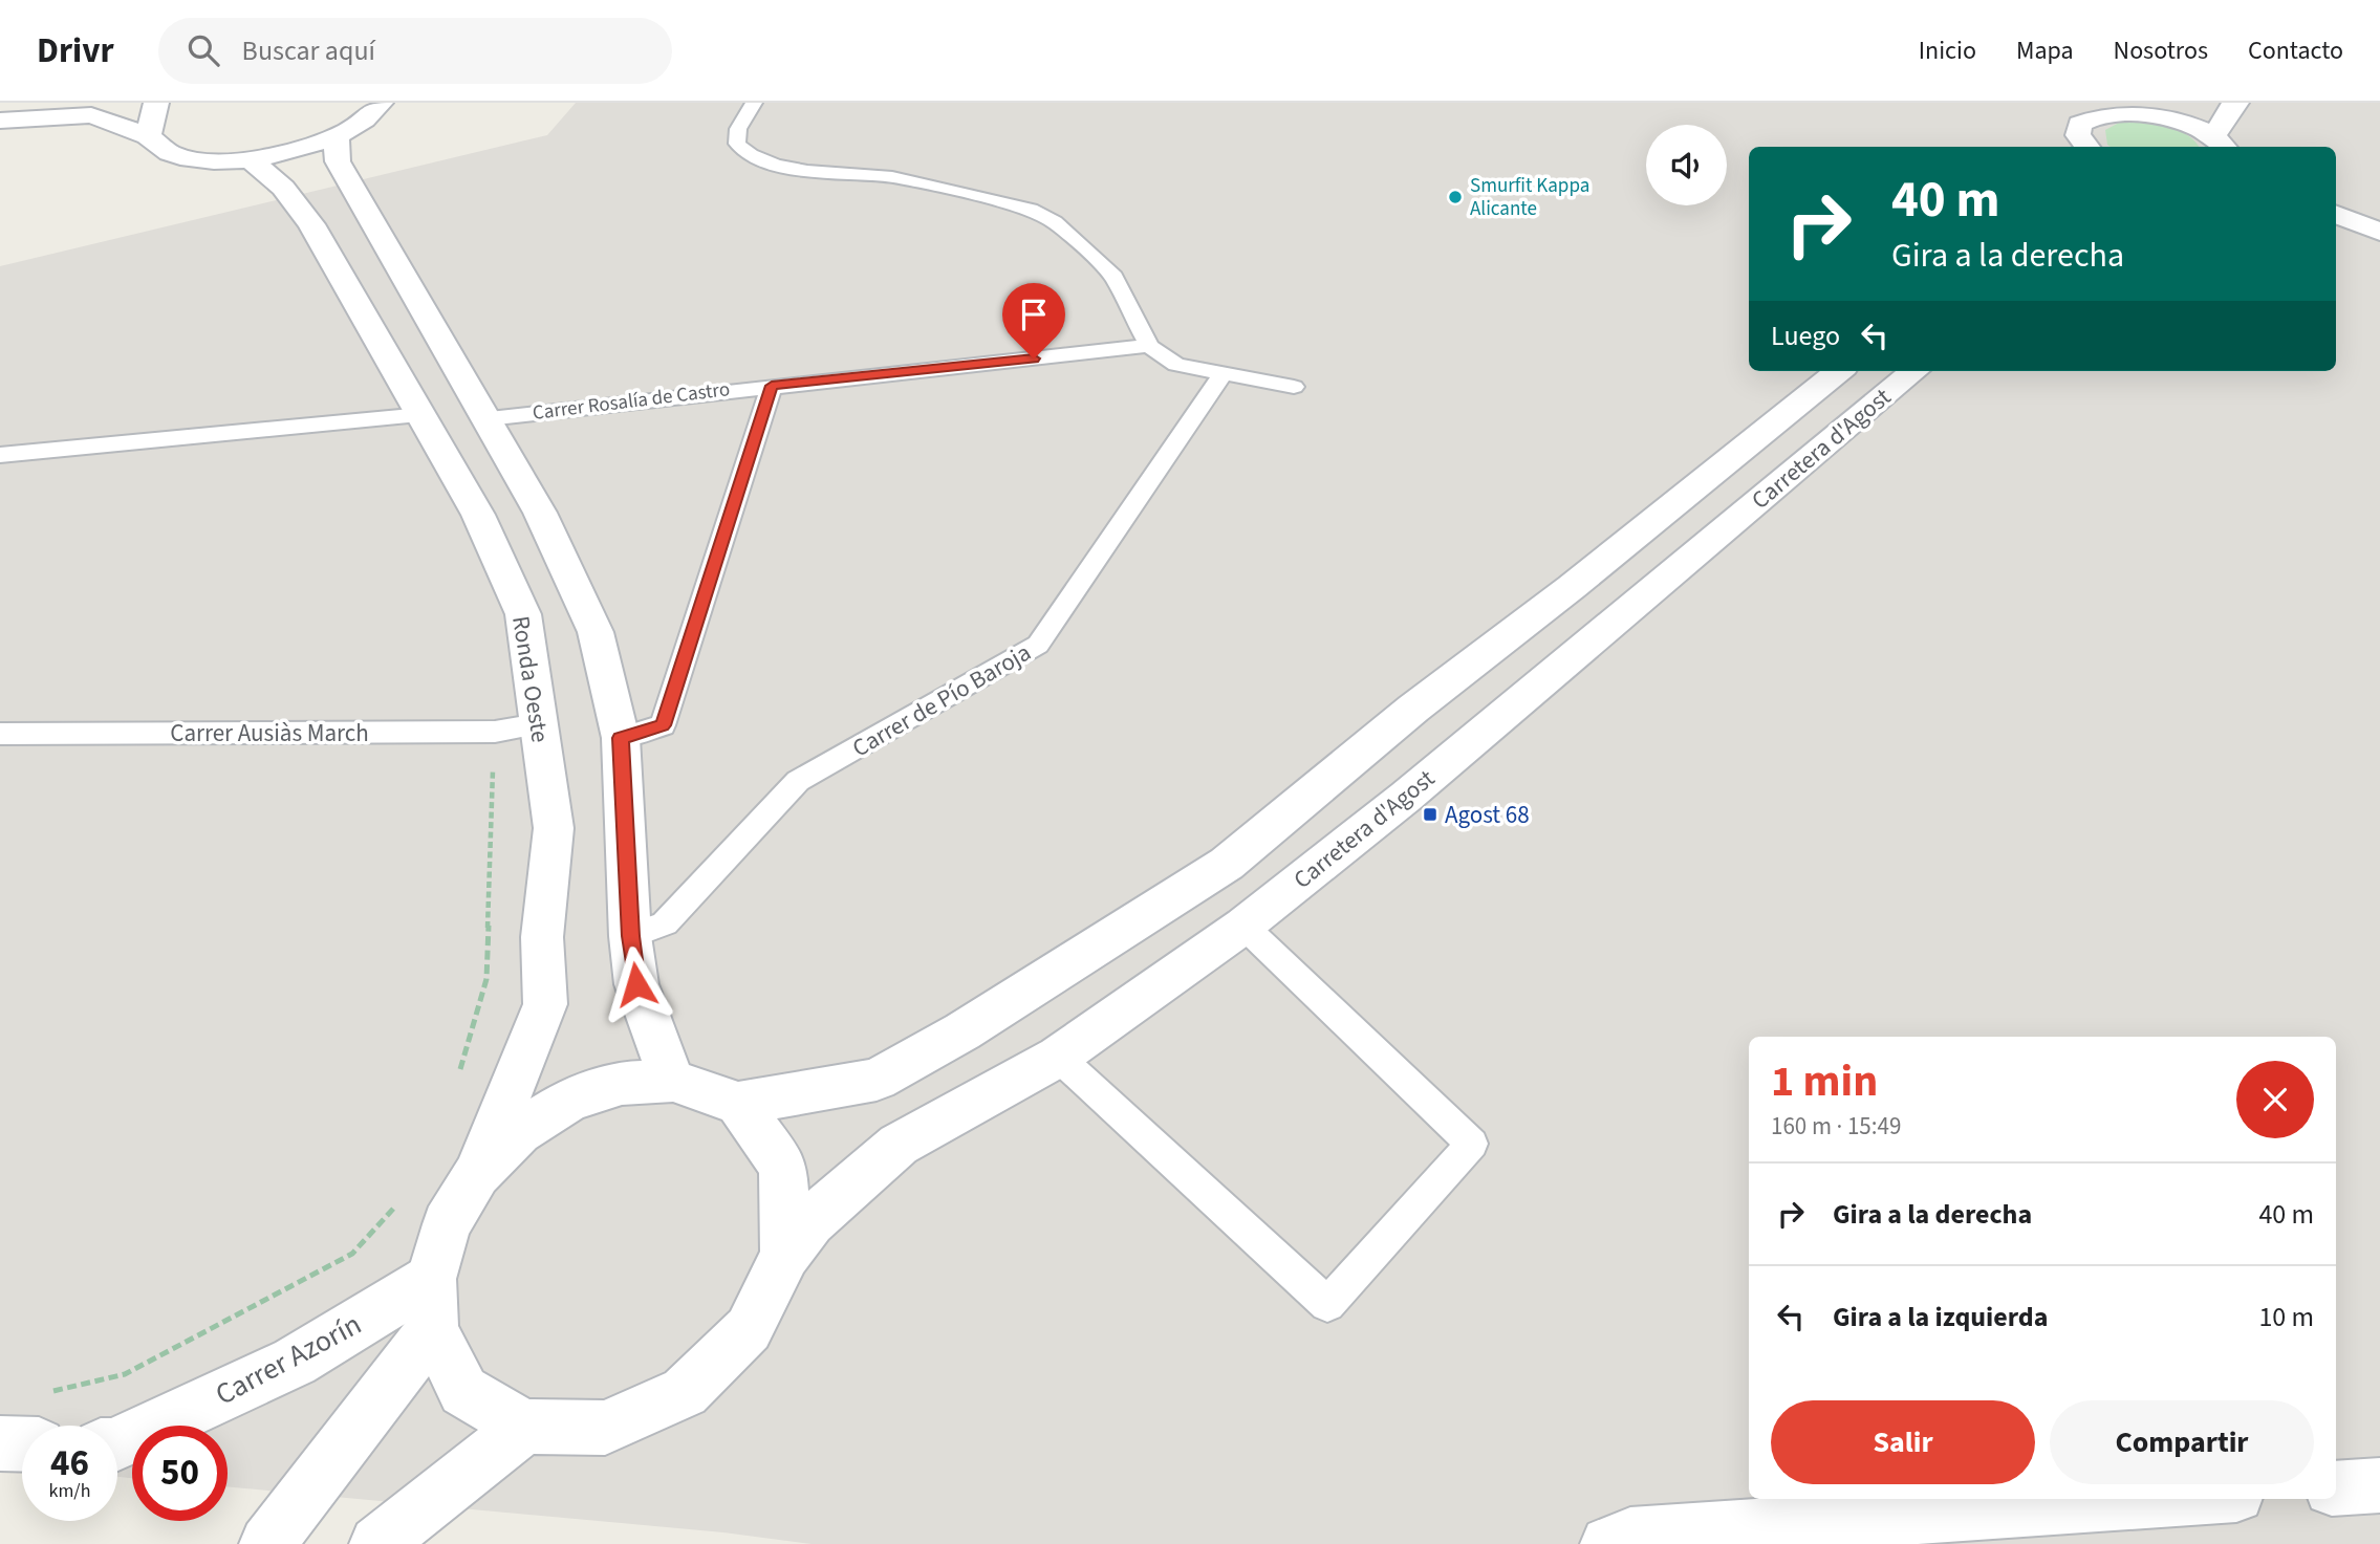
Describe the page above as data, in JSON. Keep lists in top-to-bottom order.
{
  "streets": {
    "main road": ["Carretera d'Agost", "Ronda Oeste", "Carrer Azorín"],
    "lane": ["Carrer Rosalía de Castro", "Carrer de Pío Baroja", "Carrer Ausiàs March"]
  },
  "crossings": [
    ["Ronda Oeste", "Carrer Ausiàs March"]
  ],
  "places": {
    "other": ["Smurfit Kappa Alicante"],
    "transit": ["Agost 68"]
  },
  "page": {
    "header": "Drivr",
    "search": "Buscar aquí",
    "nav": [
      "Inicio",
      "Mapa",
      "Nosotros",
      "Contacto"
    ],
    "turn": ["40 m", "Gira a la derecha"],
    "then": "Luego",
    "heading": ["1 min", "160 m · 15:49"],
    "list": [
      {
        "name": "Gira a la derecha",
        "value": "40 m"
      },
      {
        "name": "Gira a la izquierda",
        "value": "10 m"
      }
    ],
    "buttons": ["Salir", "Compartir"],
    "speed": "46 km/h",
    "limit": "50"
  }
}
